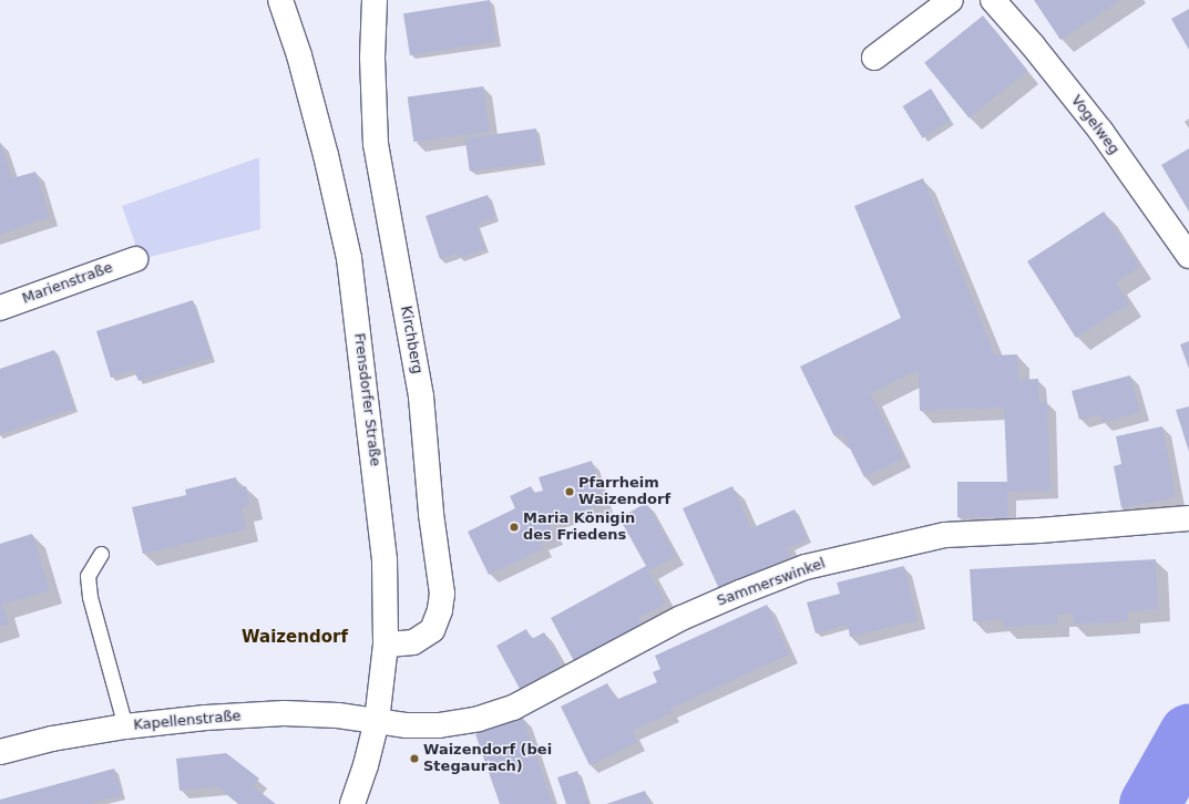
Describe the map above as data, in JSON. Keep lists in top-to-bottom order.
{
  "streets": {
    "street": [
      "Vogelweg",
      "Marienstraße",
      "Kirchberg",
      "Frensdorfer Straße",
      "Sammerswinkel",
      "Kapellenstraße"
    ]
  },
  "crossings": [
    ["Kirchberg", "Frensdorfer Straße"],
    ["Frensdorfer Straße", "Sammerswinkel"],
    ["Frensdorfer Straße", "Kapellenstraße"],
    ["Sammerswinkel", "Kapellenstraße"]
  ],
  "districts": ["Waizendorf"],
  "places": ["Pfarrheim Waizendorf", "Maria Königin des Friedens", "Waizendorf (bei Stegaurach)"]
}
